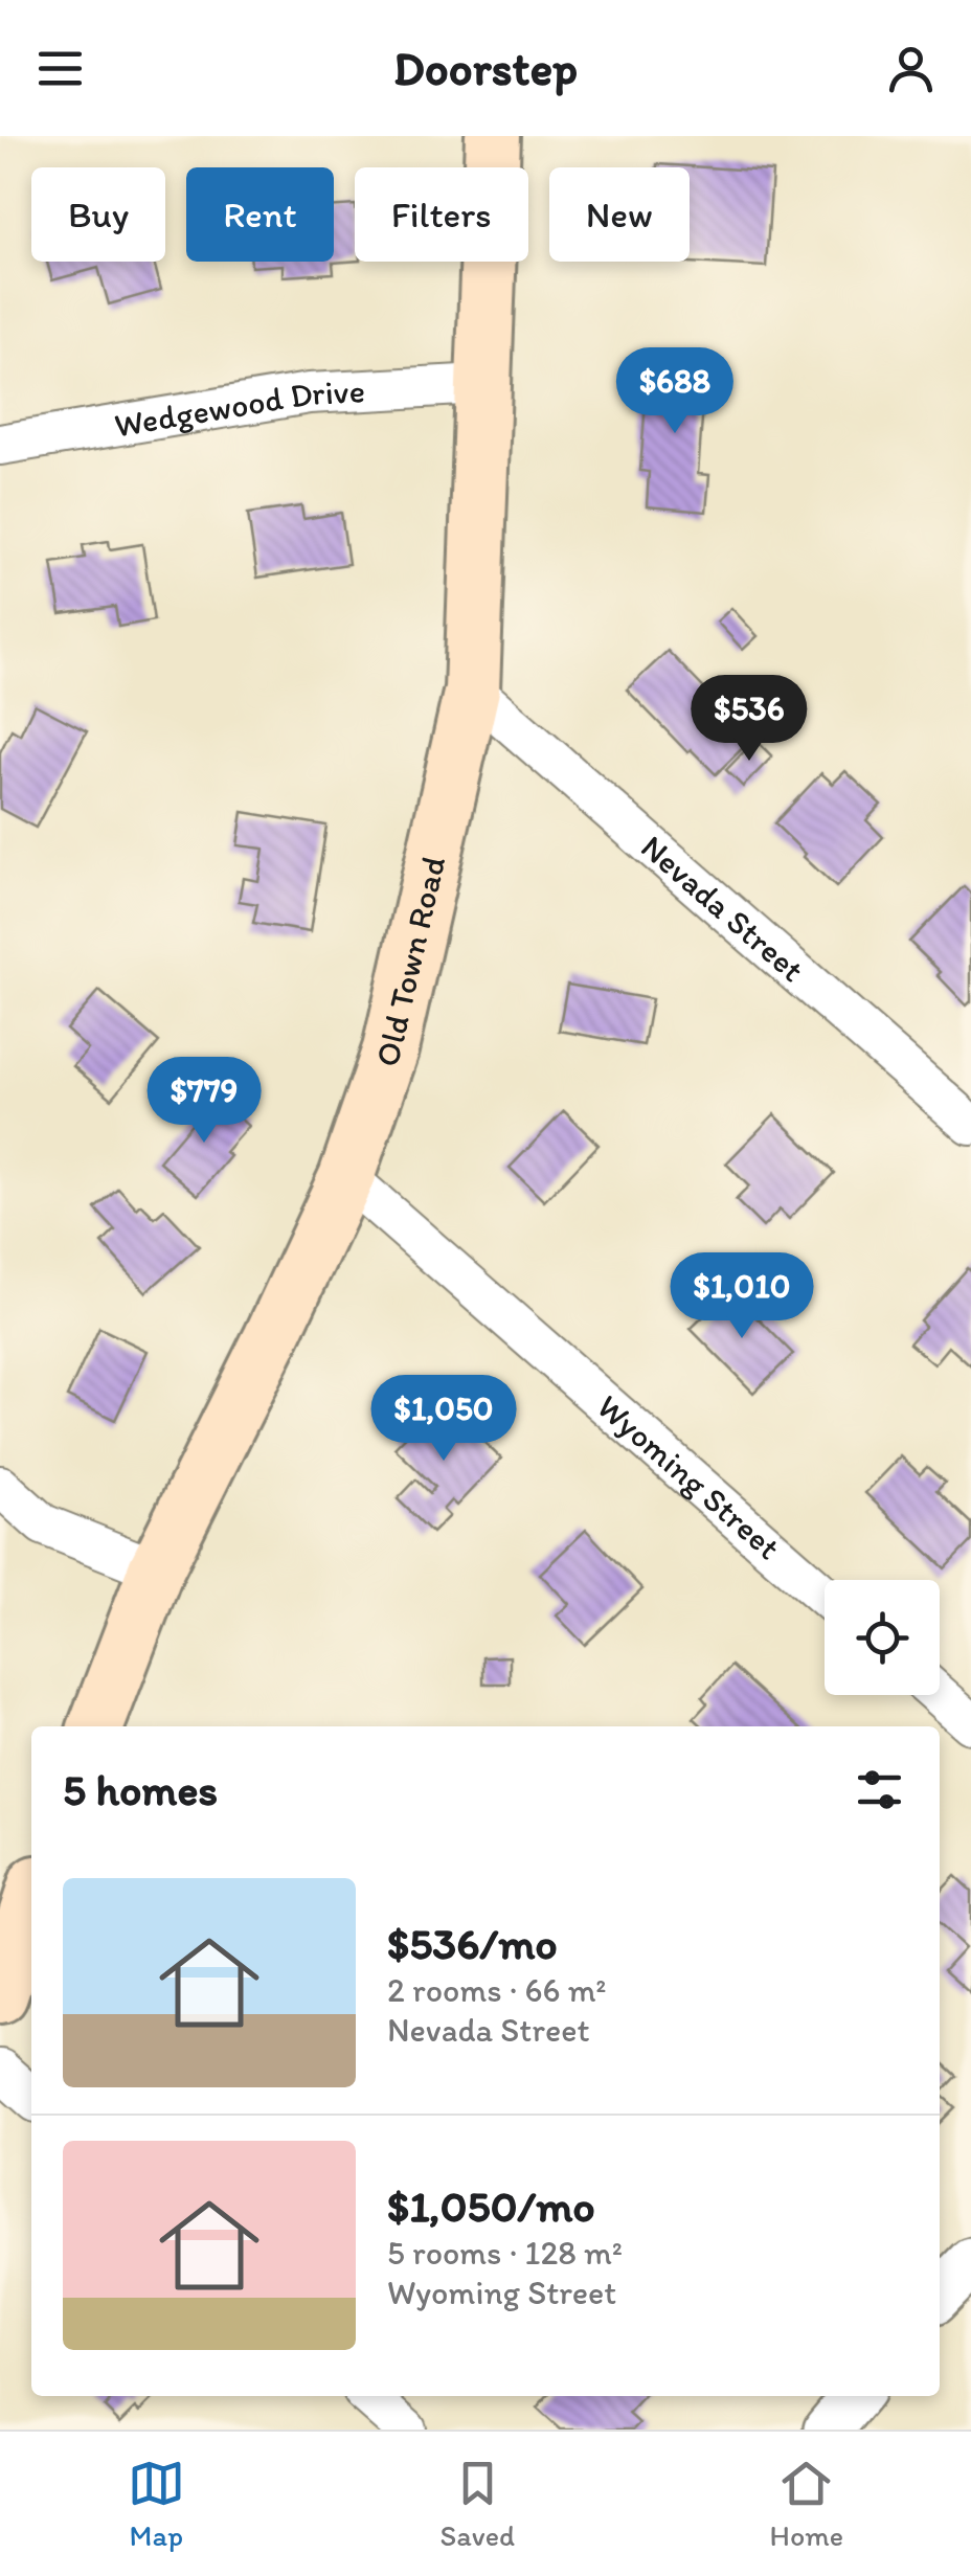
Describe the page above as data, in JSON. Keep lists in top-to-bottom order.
{
  "streets": {
    "main road": ["Old Town Road"],
    "street": ["Wedgewood Drive", "Nevada Street", "Wyoming Street"]
  },
  "crossings": [
    ["Wedgewood Drive", "Old Town Road"],
    ["Nevada Street", "Old Town Road"],
    ["Old Town Road", "Wyoming Street"]
  ],
  "page": {
    "header": "Doorstep",
    "chip": [
      "Buy",
      "Rent",
      "Filters",
      "New"
    ],
    "price": [
      "$688",
      "$536",
      "$779",
      "$1,010",
      "$1,050"
    ],
    "heading": "5 homes",
    "list": [
      {
        "name": "$536/mo",
        "note": "2 rooms · 66 m² · Nevada Street"
      },
      {
        "name": "$1,050/mo",
        "note": "5 rooms · 128 m² · Wyoming Street"
      }
    ],
    "tabs": ["Map", "Saved", "Home"]
  }
}
